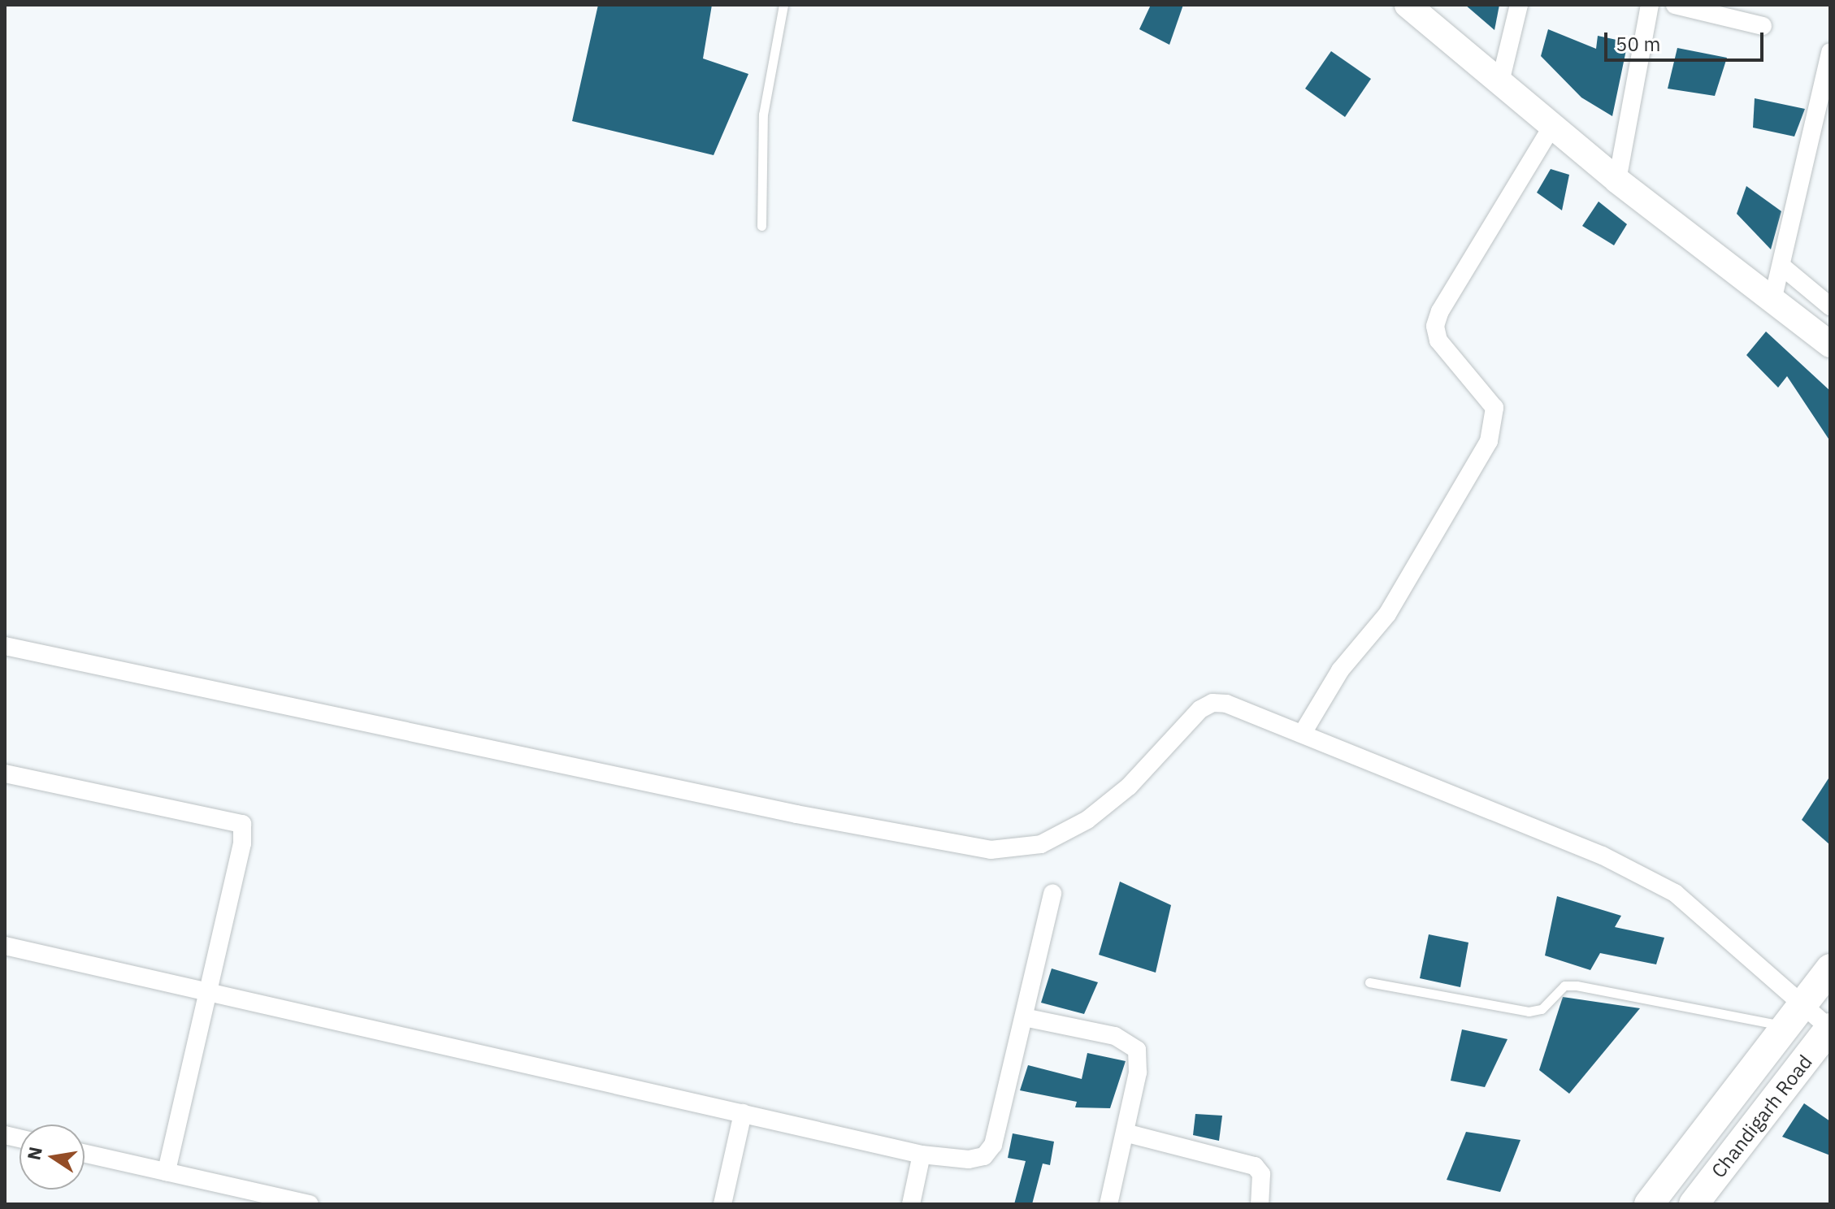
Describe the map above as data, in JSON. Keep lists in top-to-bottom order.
{
  "streets": {
    "main road": ["Chandigarh Road"]
  },
  "scale_bar": "50 m",
  "north": "left"
}
